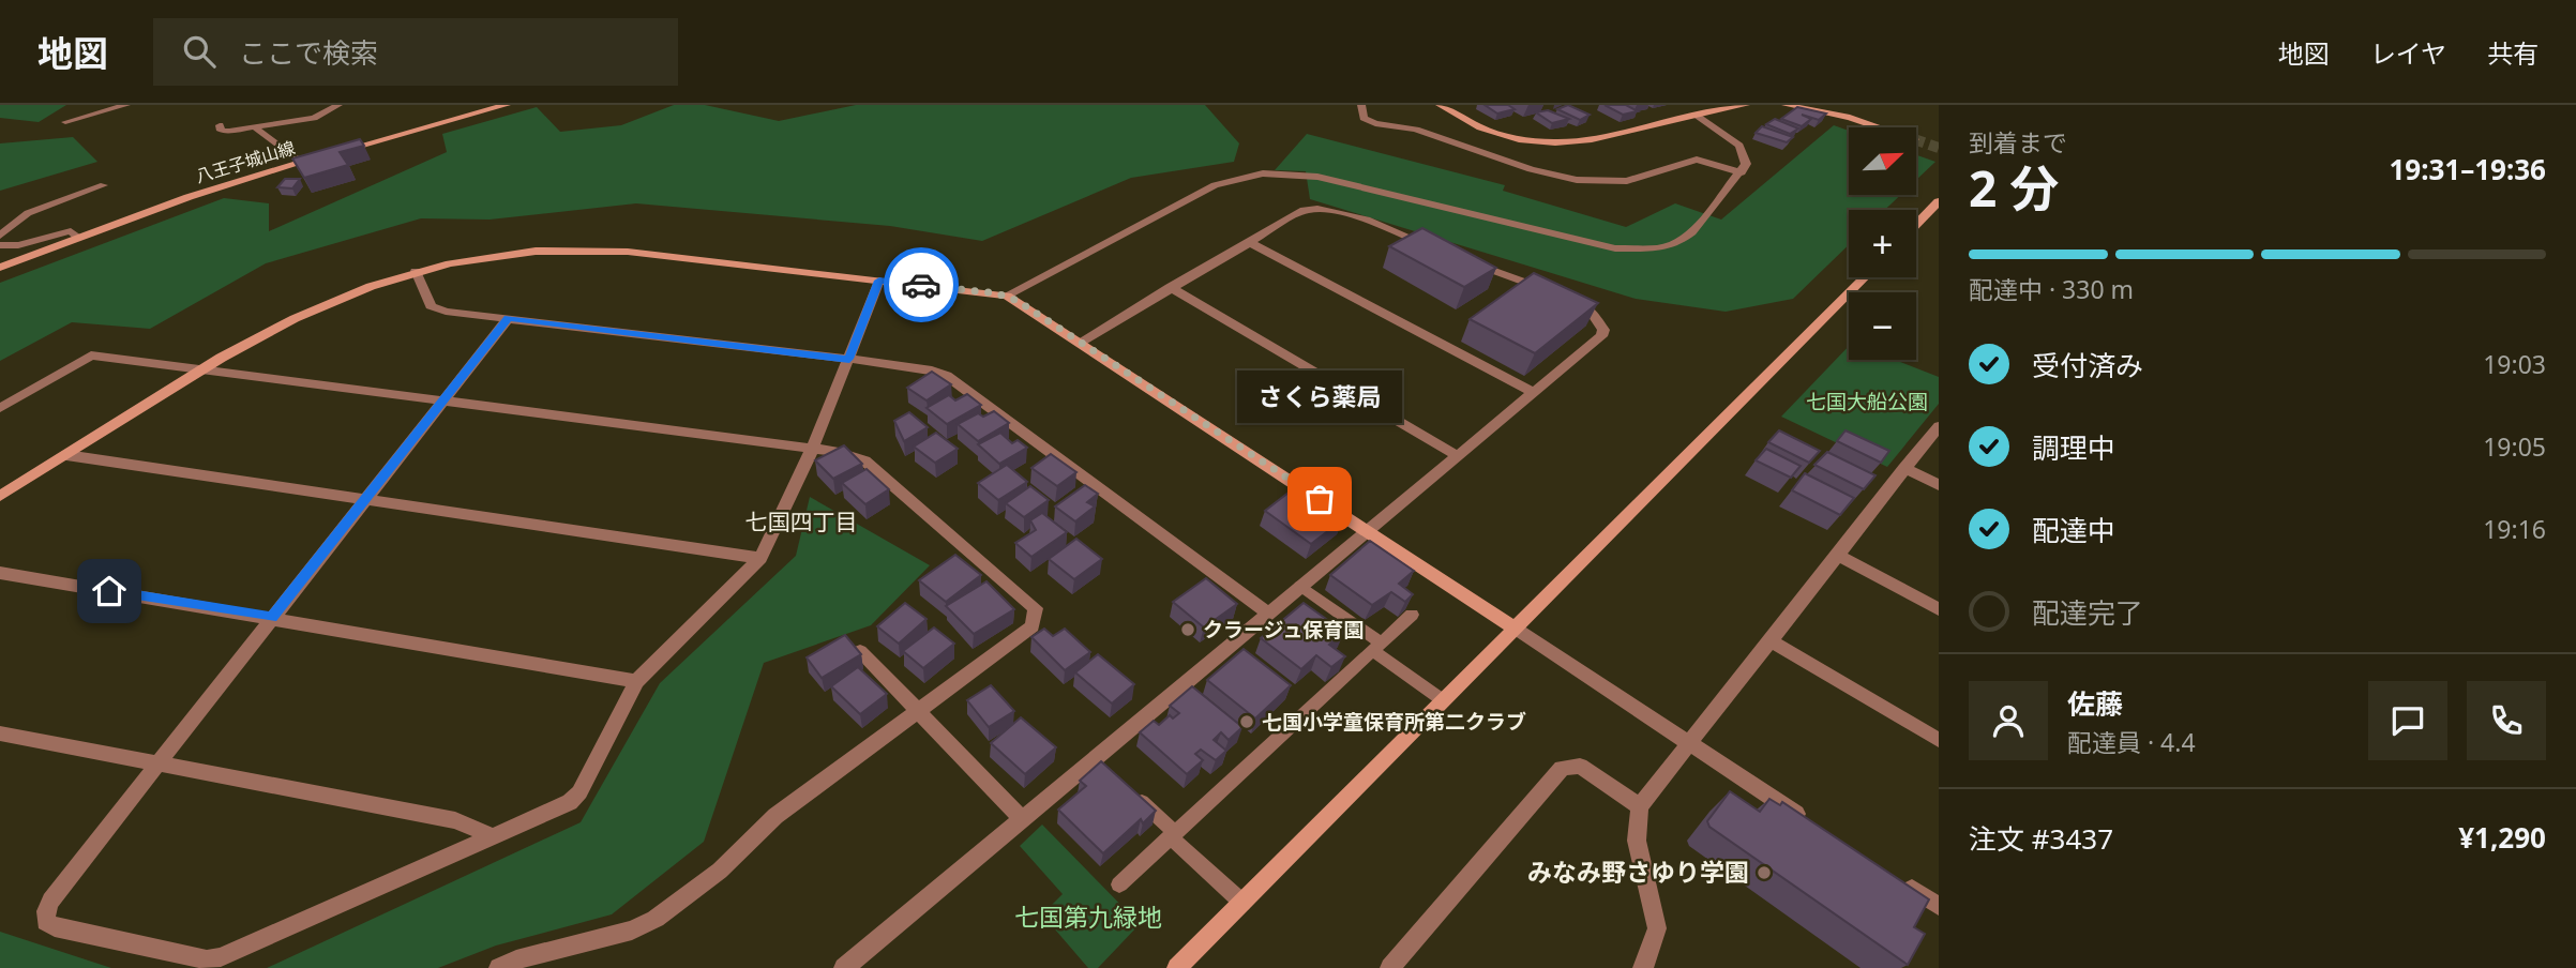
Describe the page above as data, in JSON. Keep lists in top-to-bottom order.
{
  "streets": {
    "street": ["八王子城山線"]
  },
  "districts": ["七国四丁目"],
  "parks": ["七国大船公園", "七国第九緑地"],
  "places": [
    "さくら薬局",
    "クラージュ保育園",
    "七国小学童保育所第二クラブ",
    "みなみ野さゆり学園"
  ],
  "north": "top right",
  "page": {
    "header": "地図",
    "search": "ここで検索",
    "nav": ["地図", "レイヤ", "共有"],
    "heading": ["2 分", "到着まで", "19:31–19:36"],
    "panel": [
      "佐藤",
      "配達員 · 4.4",
      "注文 #3437",
      "¥1,290"
    ],
    "map_buttons": ["+", "−"],
    "bar": "配達中 · 330 m",
    "list": [
      ["受付済み", "19:03"],
      ["調理中", "19:05"],
      ["配達中", "19:16"],
      "配達完了"
    ],
    "bubble": "さくら薬局"
  }
}
